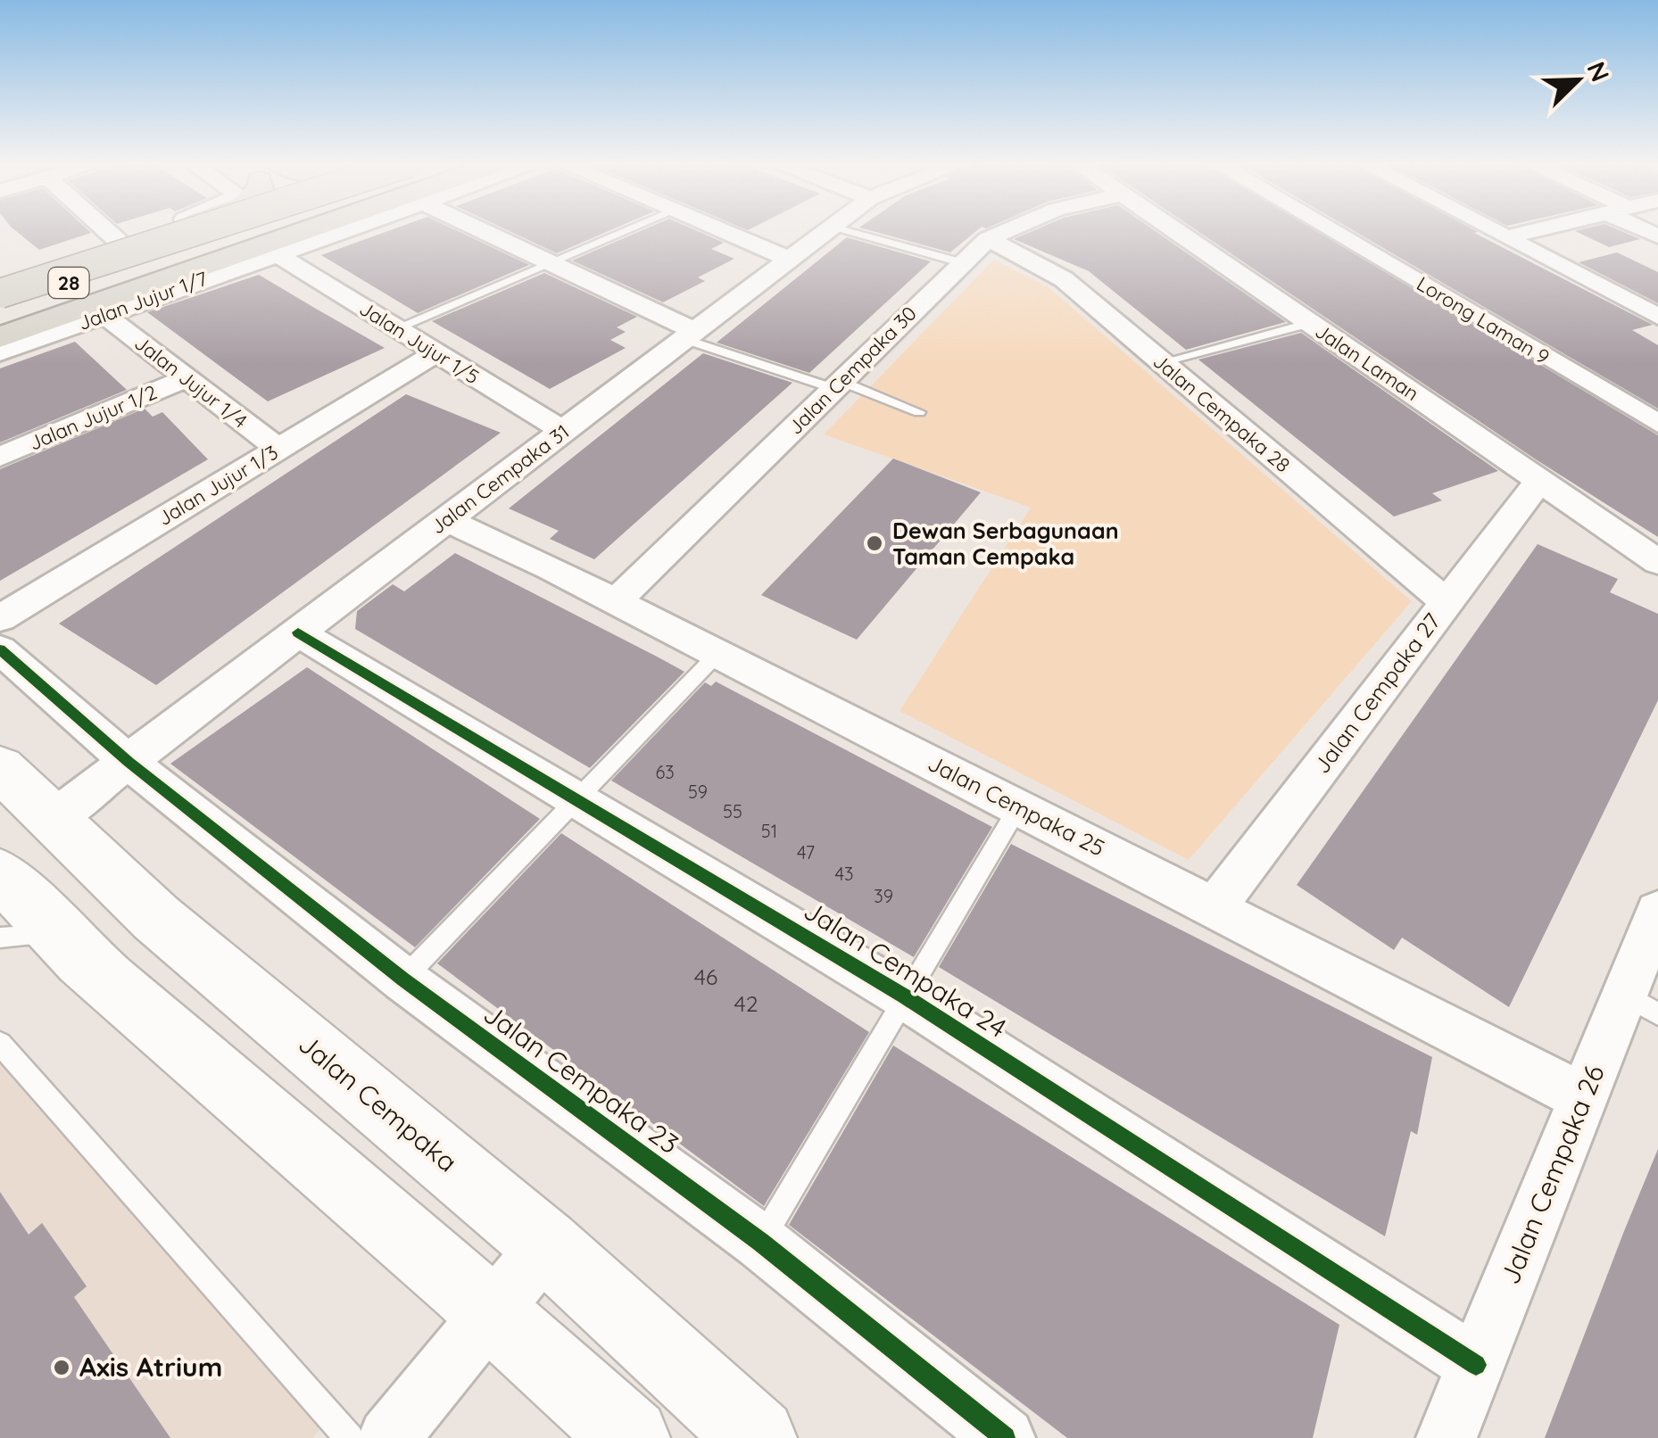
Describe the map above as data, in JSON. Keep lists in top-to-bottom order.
{
  "streets": {
    "highway": ["28"],
    "main road": ["Jalan Cempaka"],
    "street": [
      "Jalan Jujur 1/7",
      "Lorong Laman 9",
      "Jalan Jujur 1/5",
      "Jalan Laman",
      "Jalan Cempaka 30",
      "Jalan Jujur 1/4",
      "Jalan Cempaka 28",
      "Jalan Jujur 1/2",
      "Jalan Cempaka 31",
      "Jalan Jujur 1/3",
      "Jalan Cempaka 27",
      "Jalan Cempaka 25",
      "Jalan Cempaka 24",
      "Jalan Cempaka 23",
      "Jalan Cempaka 26"
    ]
  },
  "crossings": [
    ["Jalan Jujur 1/7", "Jalan Jujur 1/5"],
    ["Jalan Jujur 1/7", "Jalan Jujur 1/4"],
    ["Jalan Jujur 1/5", "Jalan Cempaka 31"],
    ["Jalan Jujur 1/5", "Jalan Jujur 1/3"],
    ["Jalan Laman", "Jalan Cempaka 27"],
    ["Jalan Cempaka 30", "Jalan Cempaka 28"],
    ["Jalan Cempaka 30", "Jalan Cempaka 25"],
    ["Jalan Jujur 1/4", "Jalan Jujur 1/2"],
    ["Jalan Jujur 1/4", "Jalan Jujur 1/3"],
    ["Jalan Cempaka 28", "Jalan Cempaka 27"],
    ["Jalan Cempaka 31", "Jalan Cempaka 25"],
    ["Jalan Cempaka 31", "Jalan Cempaka 24"],
    ["Jalan Cempaka 31", "Jalan Cempaka 23"],
    ["Jalan Cempaka 31", "Jalan Cempaka"],
    ["Jalan Cempaka 27", "Jalan Cempaka 25"],
    ["Jalan Cempaka 25", "Jalan Cempaka 26"],
    ["Jalan Cempaka 24", "Jalan Cempaka 26"]
  ],
  "places": ["Dewan Serbagunaan Taman Cempaka", "Axis Atrium"],
  "house_numbers": [
    "63",
    "59",
    "55",
    "51",
    "47",
    "43",
    "39",
    "46",
    "42"
  ],
  "north": "top right"
}
